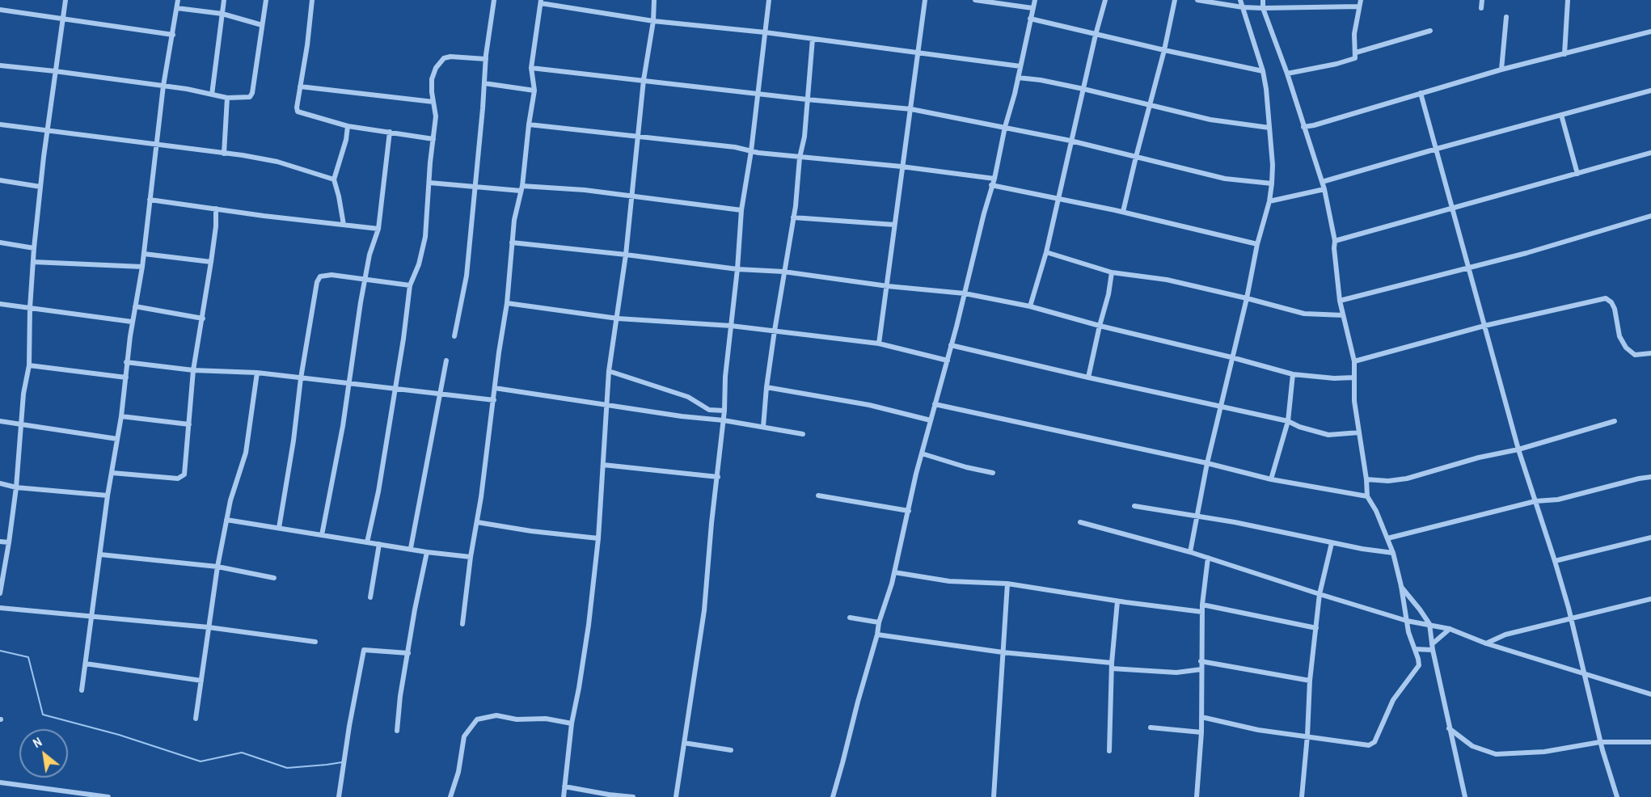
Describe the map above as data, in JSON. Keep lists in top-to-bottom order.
{
  "north": "top left"
}
